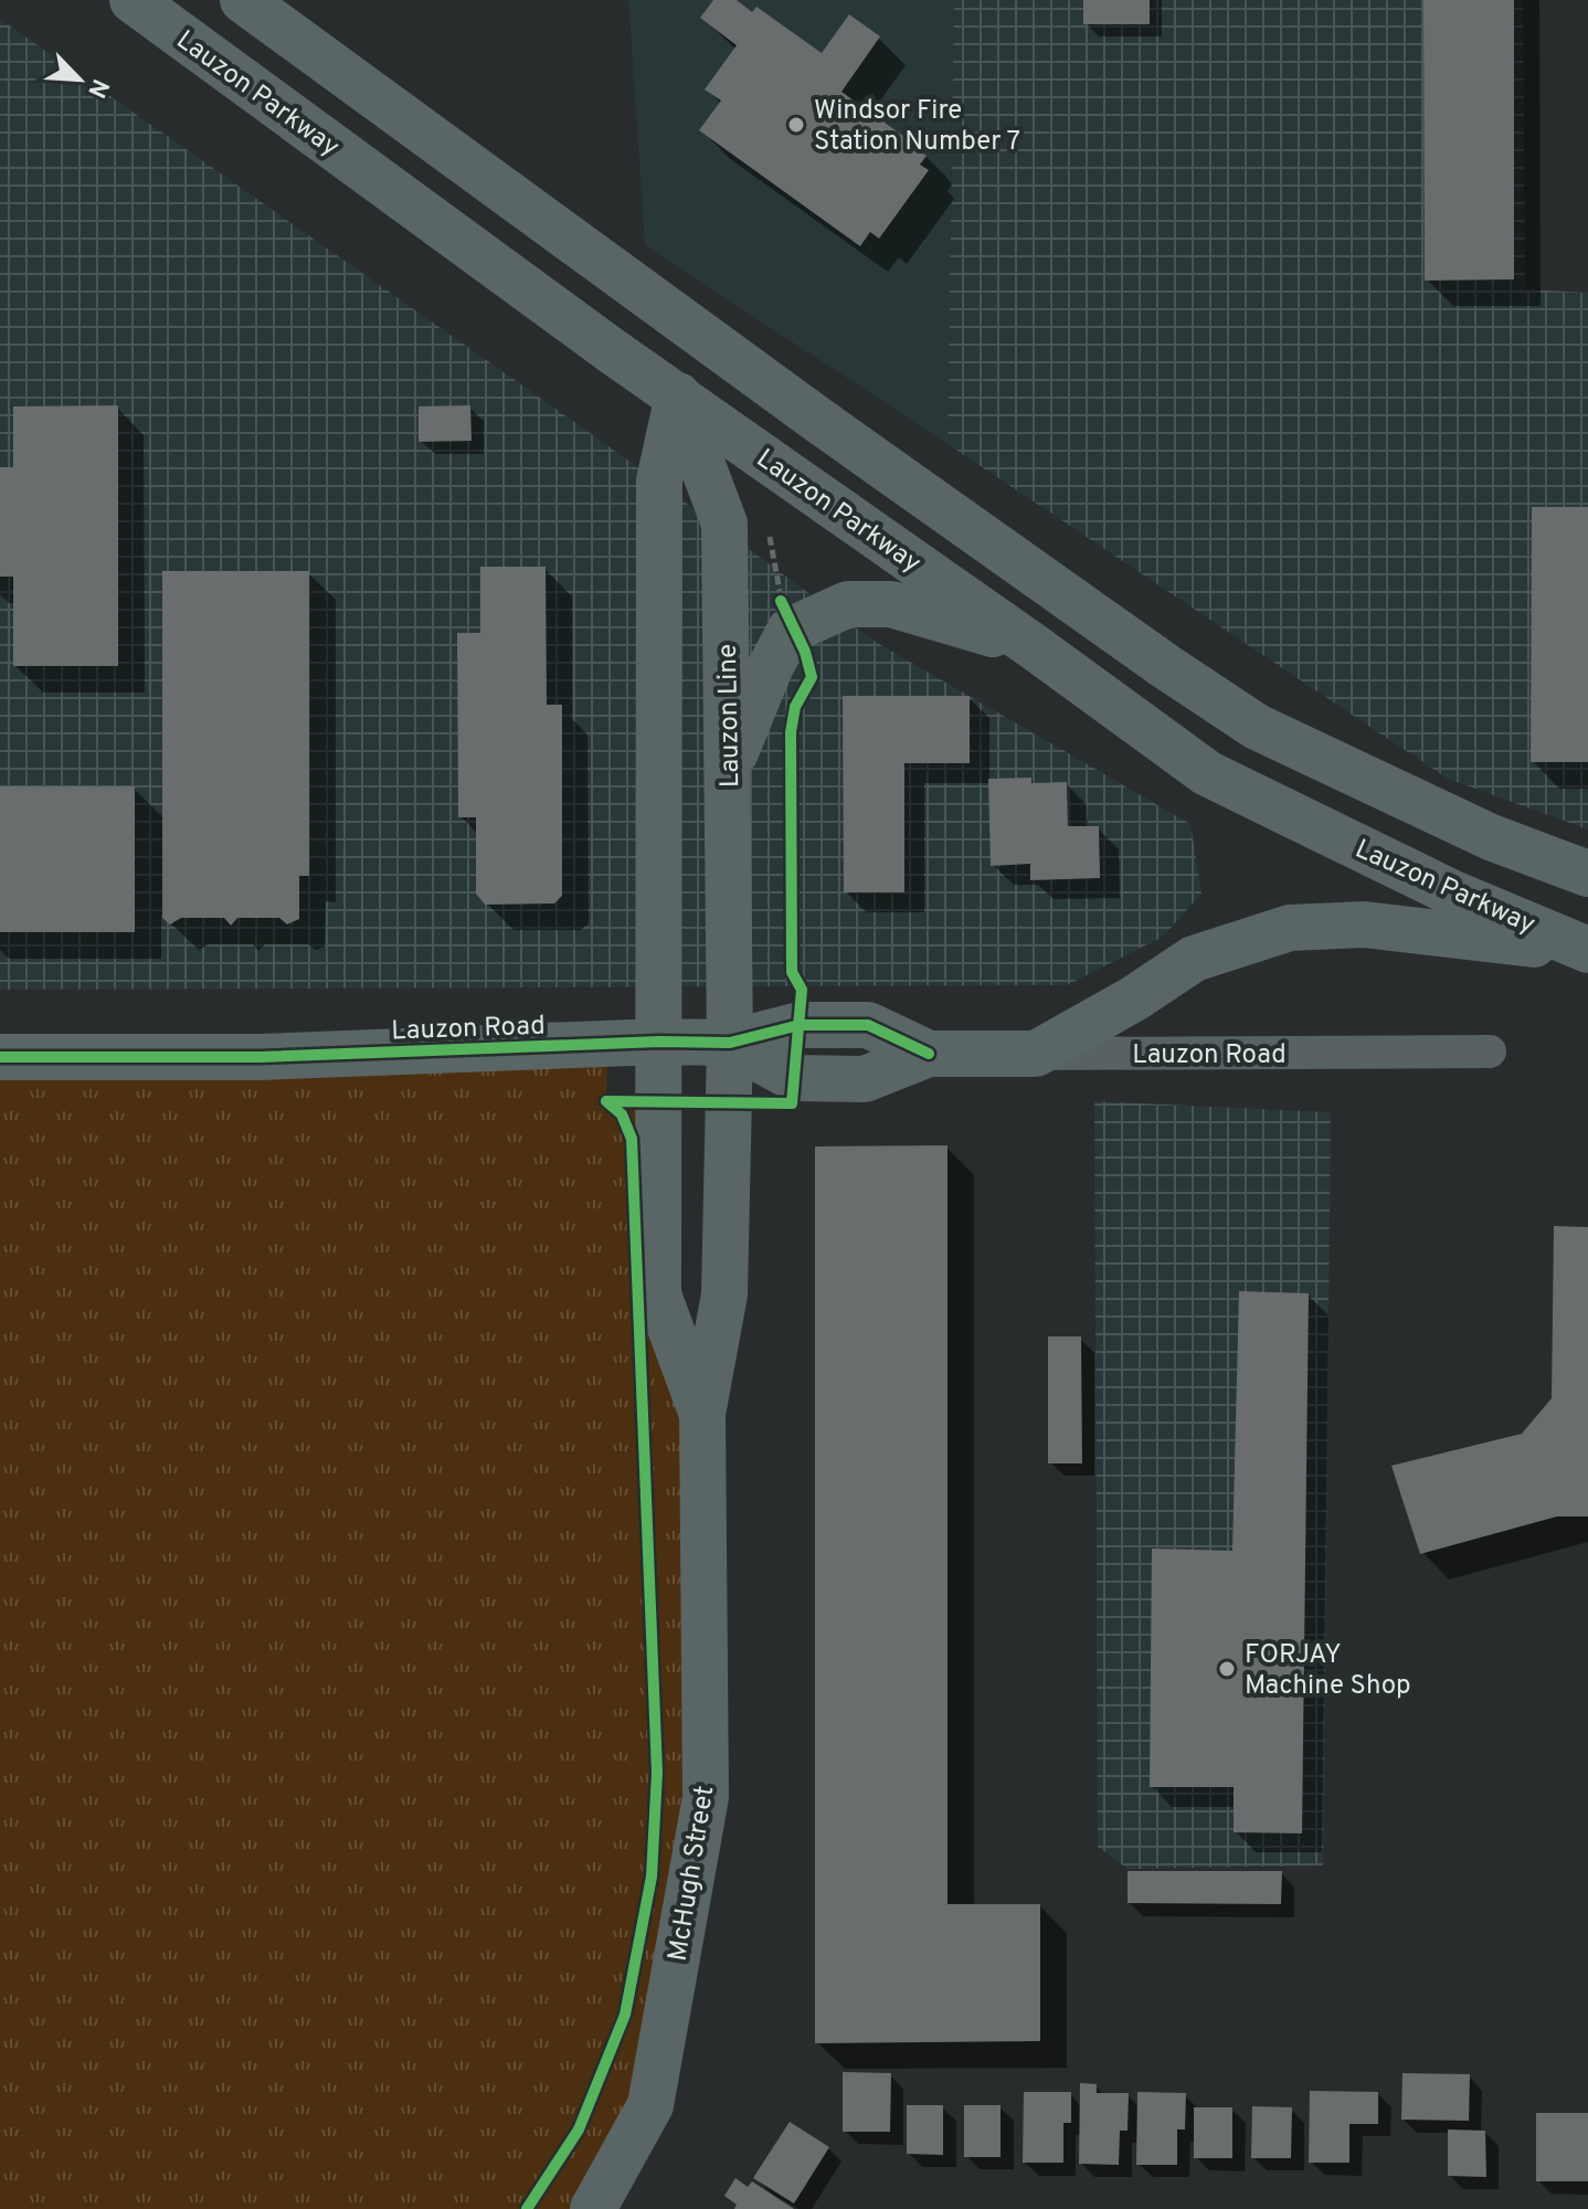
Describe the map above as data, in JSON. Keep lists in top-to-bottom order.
{
  "streets": {
    "main road": [
      "Lauzon Parkway",
      "Lauzon Line",
      "Lauzon Road",
      "McHugh Street"
    ]
  },
  "crossings": [
    ["Lauzon Parkway", "Lauzon Line"],
    ["Lauzon Line", "Lauzon Road"],
    ["Lauzon Line", "McHugh Street"],
    ["Lauzon Road", "McHugh Street"]
  ],
  "places": ["Windsor Fire Station Number 7", "FORJAY Machine Shop"],
  "north": "bottom right"
}
